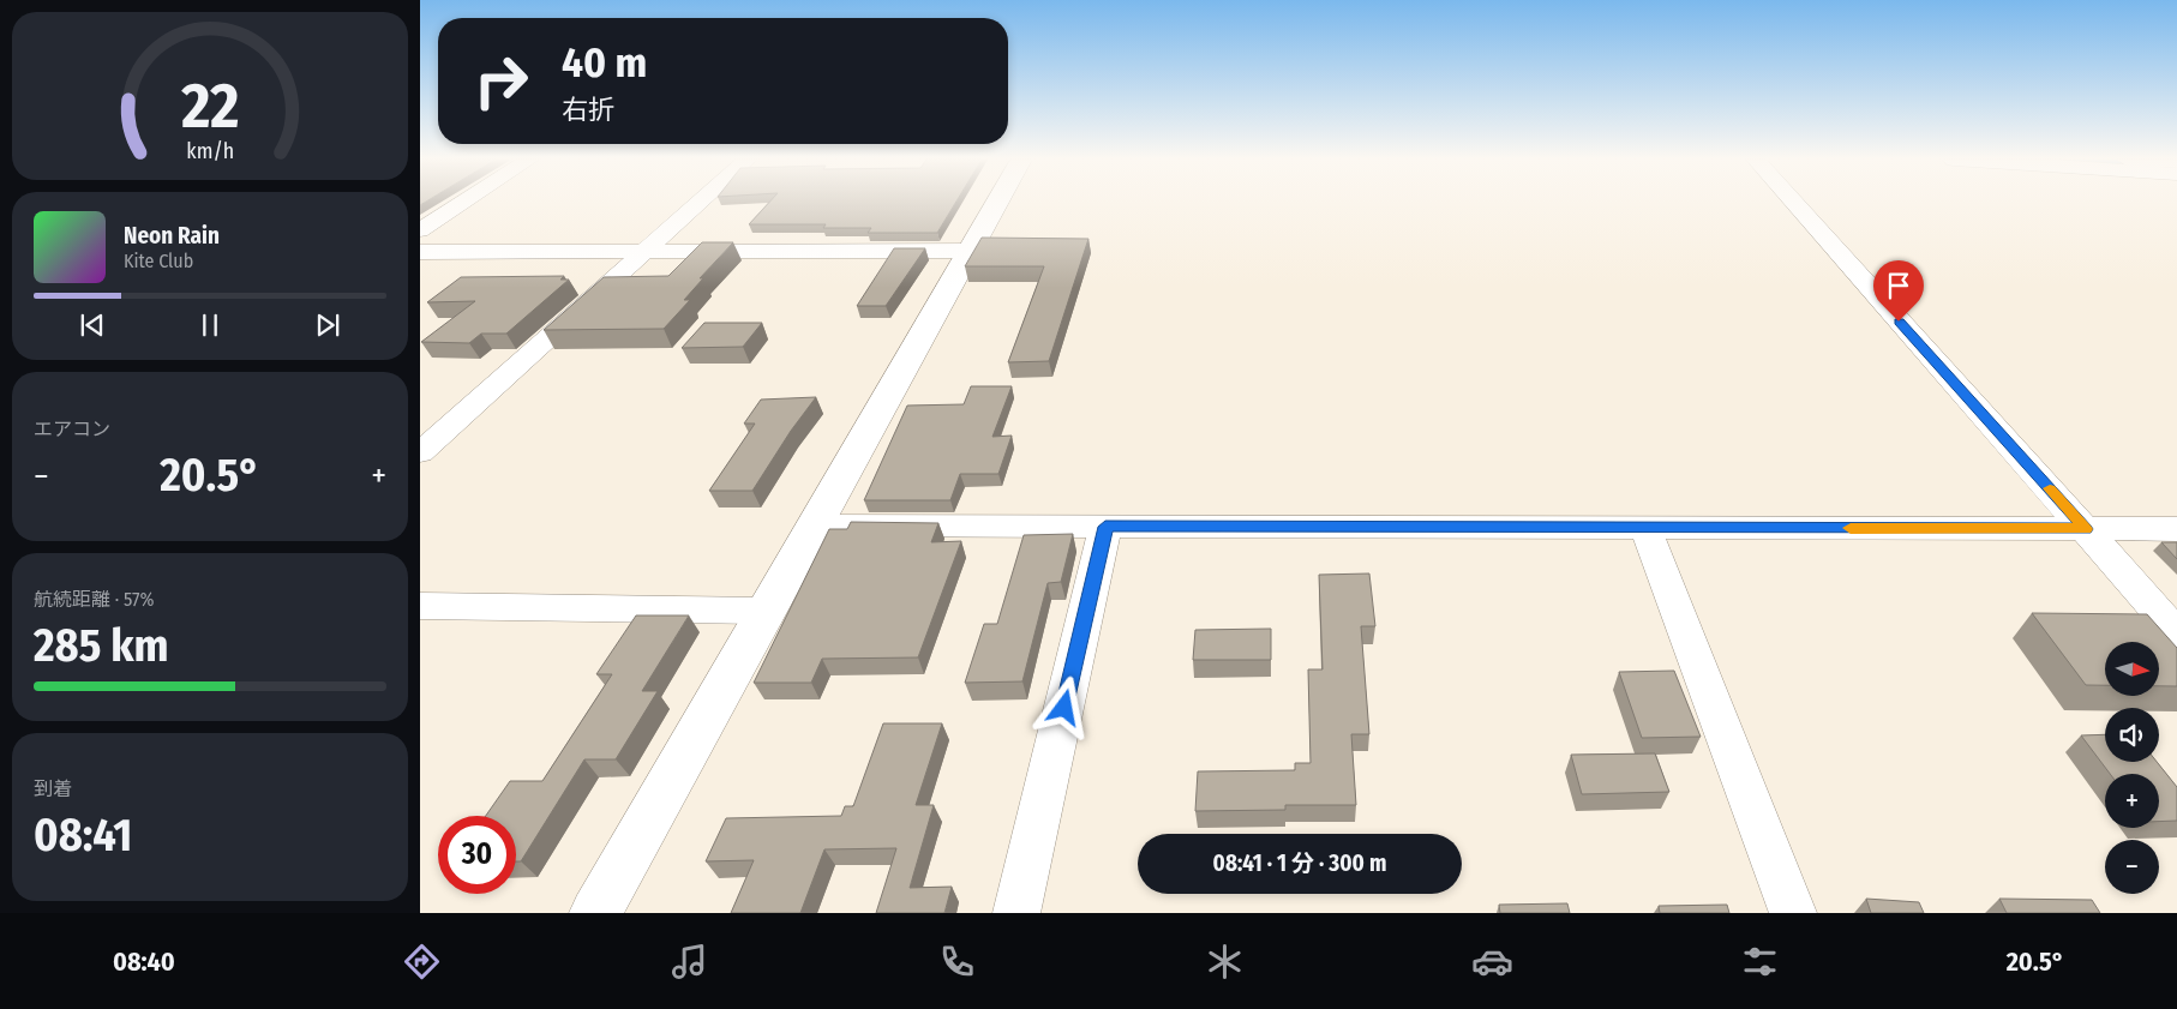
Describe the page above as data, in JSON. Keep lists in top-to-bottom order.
{
  "north": "right",
  "page": {
    "turn": ["40 m", "右折"],
    "song": ["Neon Rain", "Kite Club"],
    "tile": [
      "エアコン",
      ["航続距離 · 57%", "285 km"],
      ["到着", "08:41"]
    ],
    "heat": ["−", "20.5°", "+"],
    "map_buttons": ["+", "−"],
    "limit": "30",
    "trip": "08:41 · 1 分 · 300 m",
    "tabs": ["08:40", "20.5°"],
    "gauge": ["22", "km/h"]
  }
}
